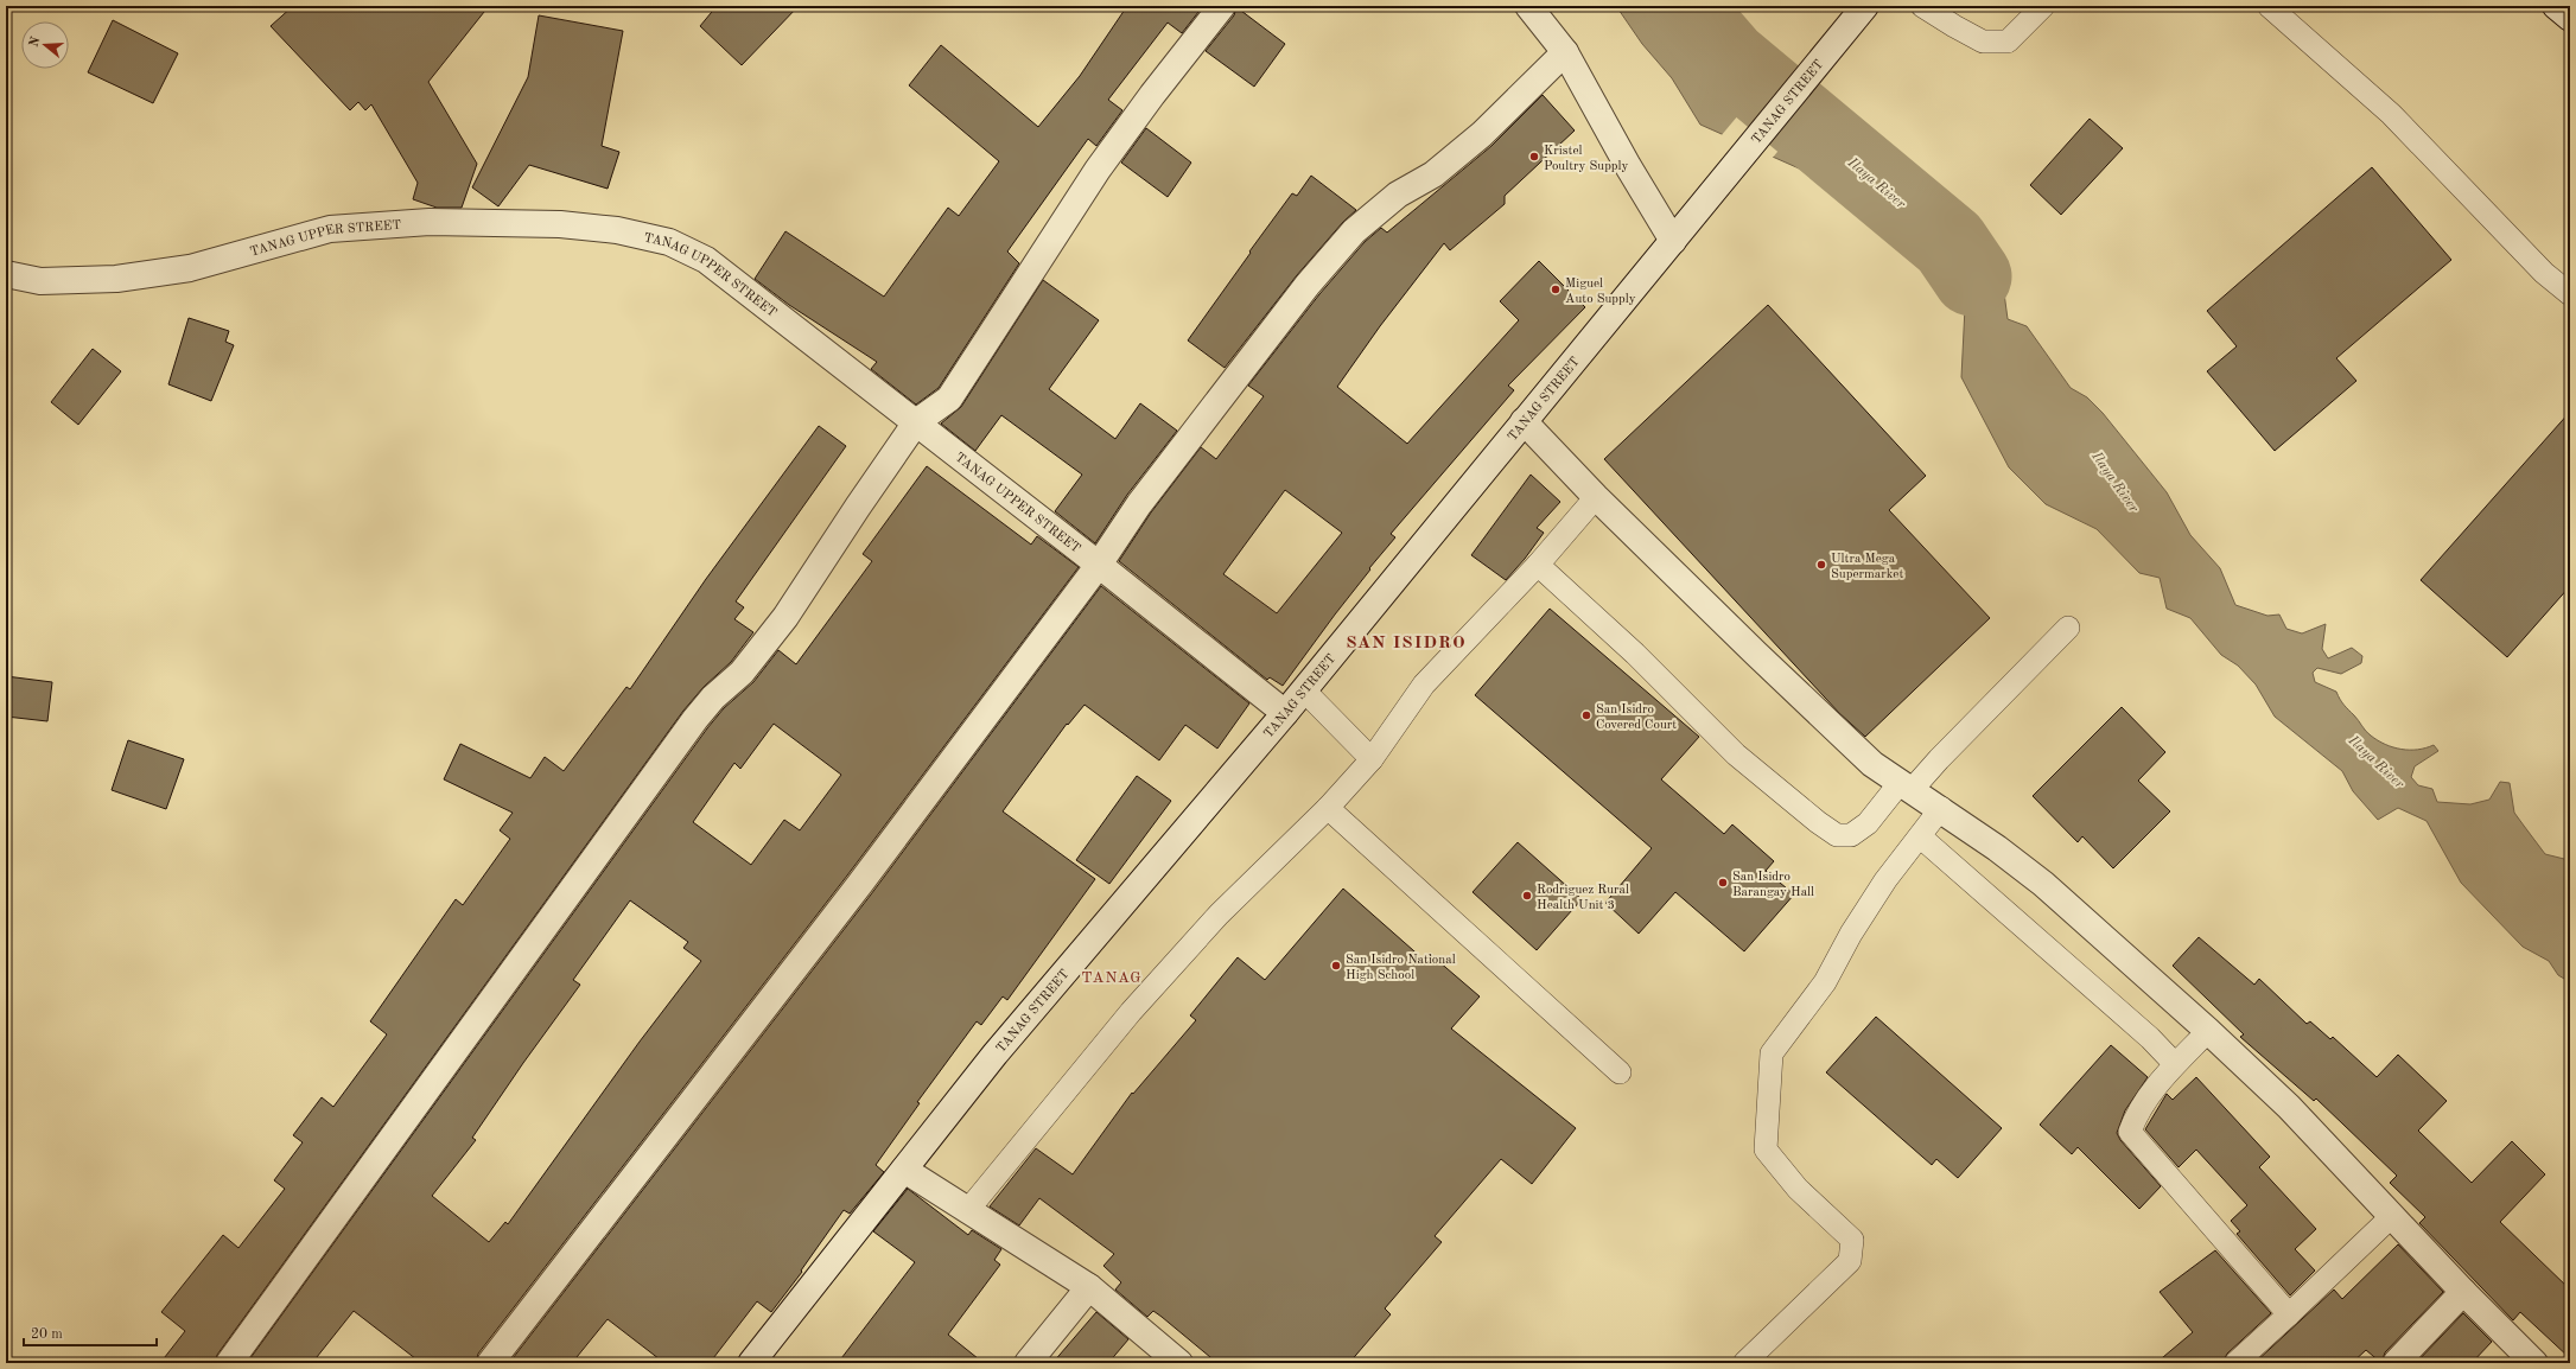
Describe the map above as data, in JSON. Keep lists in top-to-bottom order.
{
  "streets": {
    "street": ["TANAG STREET", "TANAG UPPER STREET"]
  },
  "crossings": [
    ["TANAG STREET", "TANAG UPPER STREET"]
  ],
  "districts": ["SAN ISIDRO", "TANAG"],
  "water": ["Ilaya River"],
  "places": [
    "Kristel Poultry Supply",
    "Miguel Auto Supply",
    "Ultra Mega Supermarket",
    "San Isidro Covered Court",
    "San Isidro Barangay Hall",
    "Rodriguez Rural Health Unit 3",
    "San Isidro National High School"
  ],
  "scale_bar": "20 m",
  "north": "left"
}
